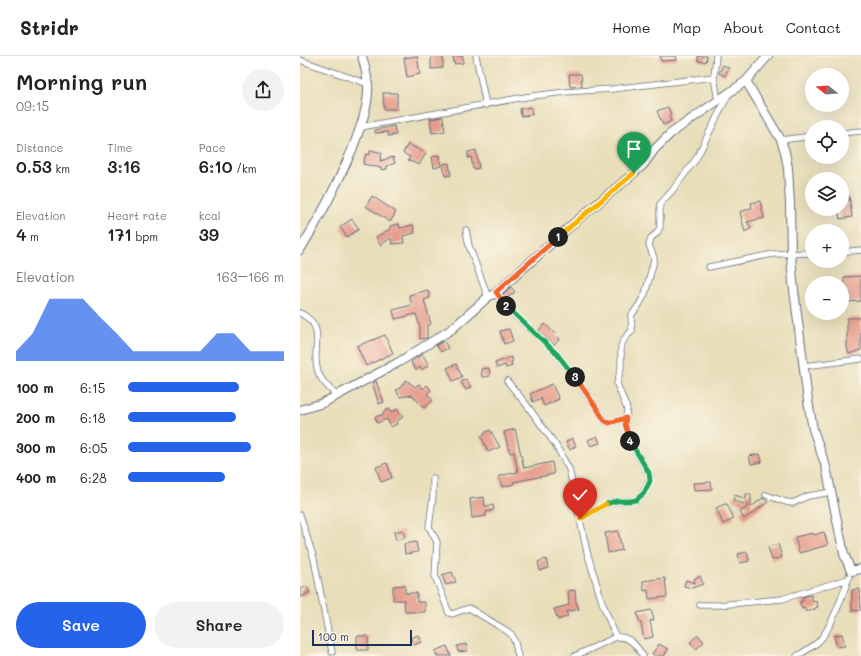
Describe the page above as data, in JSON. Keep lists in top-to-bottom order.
{
  "scale_bar": "100 m",
  "north": "left",
  "page": {
    "header": "Stridr",
    "nav": [
      "Home",
      "Map",
      "About",
      "Contact"
    ],
    "heading": ["Morning run", "09:15"],
    "map_buttons": ["+", "−"],
    "stats": [
      ["Distance", "0.53 km"],
      ["Time", "3:16"],
      ["Pace", "6:10 /km"],
      ["Elevation", "4 m"],
      ["Heart rate", "171 bpm"],
      ["kcal", "39"]
    ],
    "pins": [
      "1",
      "2",
      "3",
      "4"
    ],
    "chart": ["Elevation", "163–166 m"],
    "list": [
      {
        "name": "100 m",
        "note": "6:15"
      },
      {
        "name": "200 m",
        "note": "6:18"
      },
      {
        "name": "300 m",
        "note": "6:05"
      },
      {
        "name": "400 m",
        "note": "6:28"
      }
    ],
    "buttons": ["Save", "Share"],
    "scale": "100 m"
  }
}
